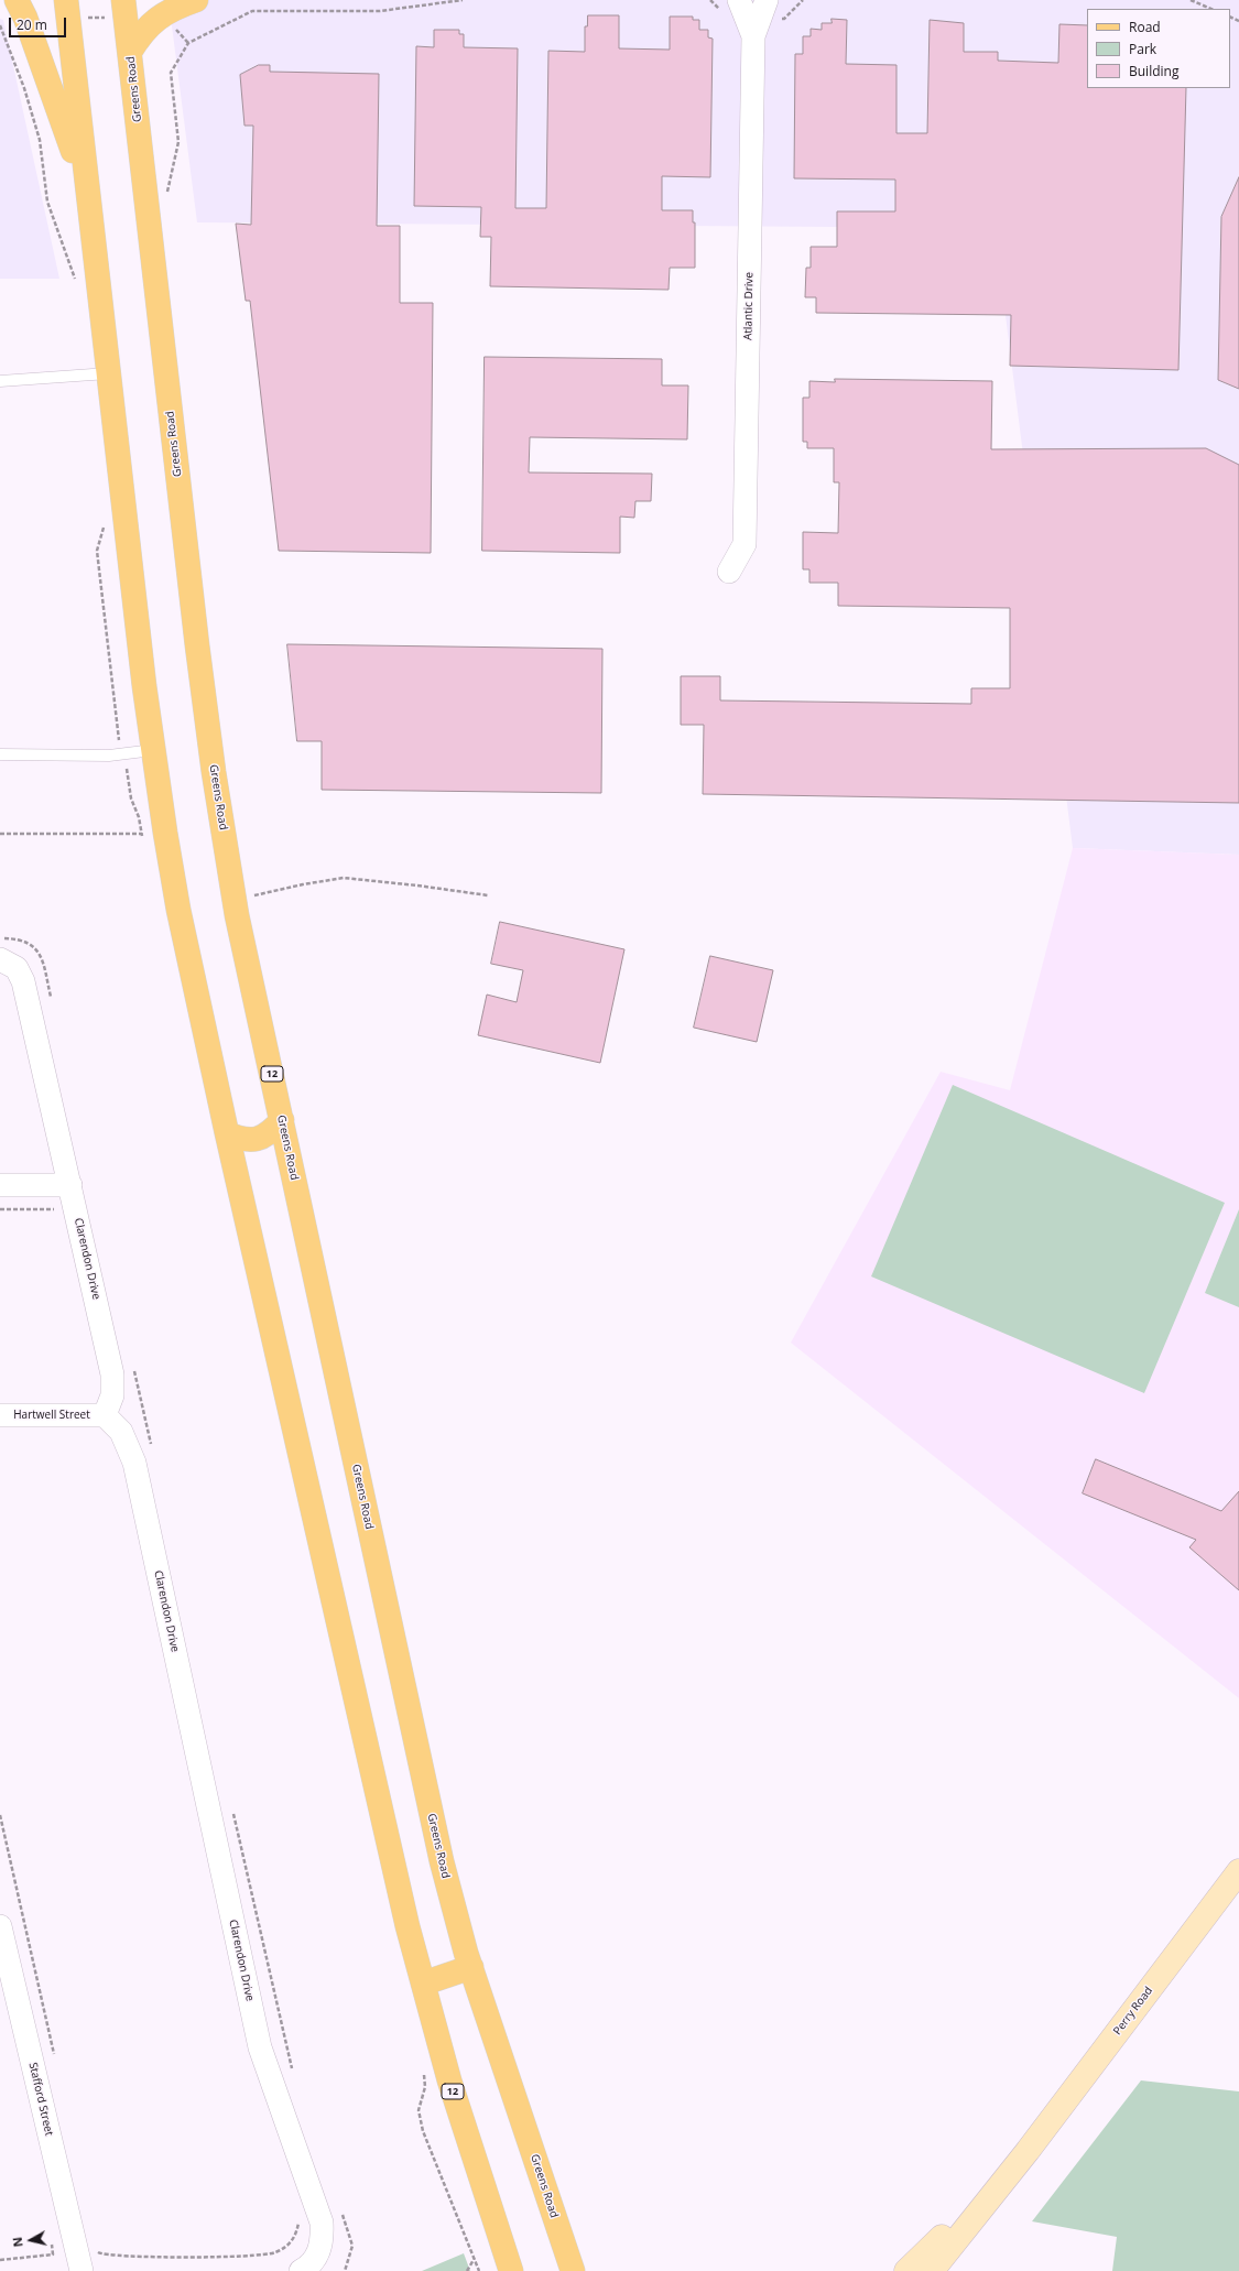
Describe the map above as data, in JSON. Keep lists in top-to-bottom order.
{
  "streets": {
    "main road": ["Greens Road", "12", "Perry Road"],
    "street": [
      "Atlantic Drive",
      "Clarendon Drive",
      "Hartwell Street",
      "Stafford Street"
    ]
  },
  "crossings": [
    ["Clarendon Drive", "Hartwell Street"]
  ],
  "legend": ["Road", "Park", "Building"],
  "scale_bar": "20 m",
  "north": "left"
}
